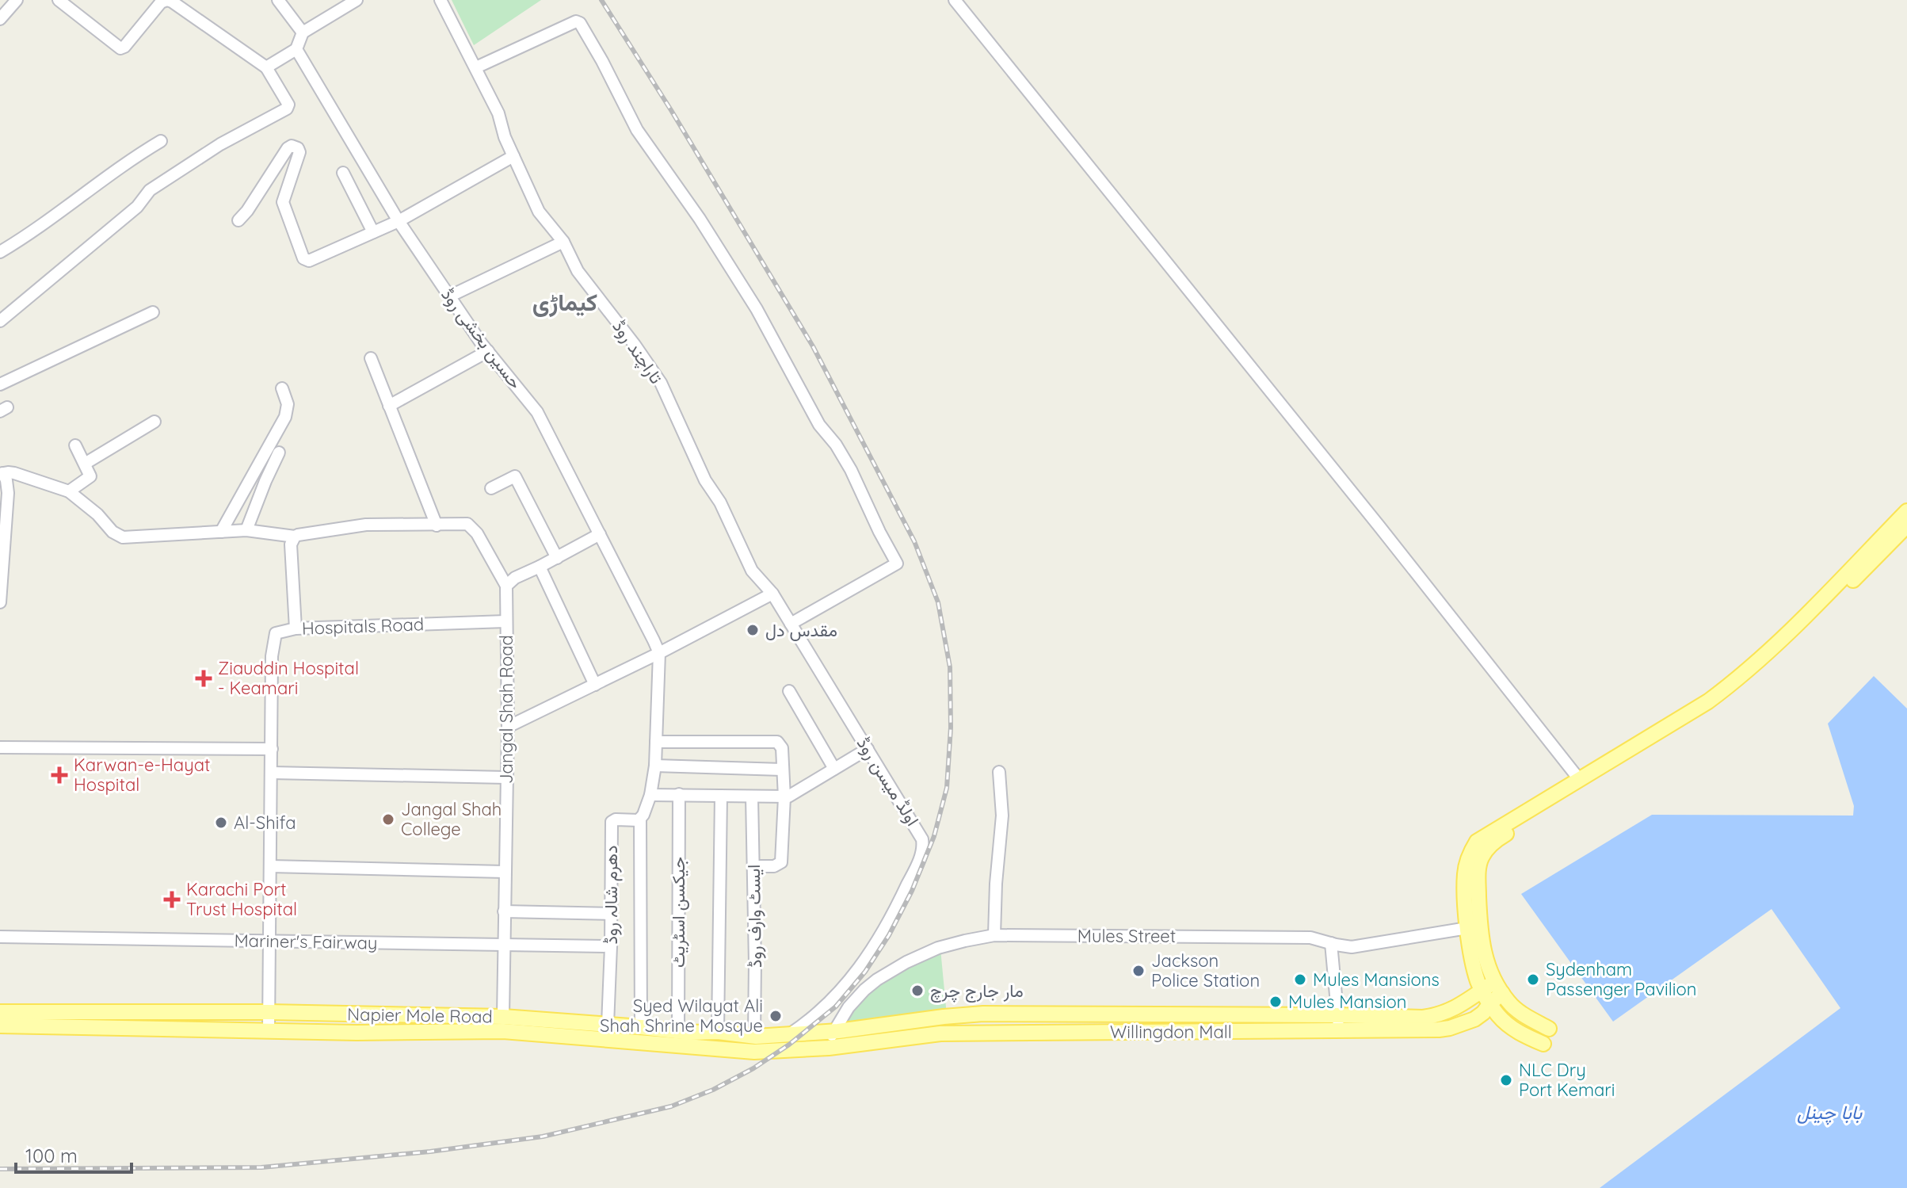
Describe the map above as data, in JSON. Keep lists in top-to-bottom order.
{
  "streets": {
    "main road": ["Napier Mole Road", "Willingdon Mall"],
    "street": [
      "حسین بخشی روڈ",
      "تاراچند روڈ",
      "Hospitals Road",
      "Jangal Shah Road",
      "اولڈ میسن روڈ",
      "دھرم شالہ روڈ",
      "جیکسن اسٹریٹ",
      "ایسٹ وارف روڈ",
      "Mules Street",
      "Mariner's Fairway"
    ]
  },
  "crossings": [
    ["تاراچند روڈ", "اولڈ میسن روڈ"],
    ["Hospitals Road", "Jangal Shah Road"],
    ["Hospitals Road", "Mariner's Fairway"],
    ["Hospitals Road", "Napier Mole Road"],
    ["Jangal Shah Road", "Mariner's Fairway"],
    ["Jangal Shah Road", "Napier Mole Road"],
    ["اولڈ میسن روڈ", "Napier Mole Road"],
    ["دھرم شالہ روڈ", "Mariner's Fairway"],
    ["دھرم شالہ روڈ", "Napier Mole Road"],
    ["جیکسن اسٹریٹ", "Napier Mole Road"],
    ["ایسٹ وارف روڈ", "Napier Mole Road"],
    ["Mules Street", "Napier Mole Road"],
    ["Mules Street", "Willingdon Mall"],
    ["Napier Mole Road", "Willingdon Mall"]
  ],
  "districts": ["کیماڑی"],
  "water": ["بابا چینل"],
  "places": {
    "other": [
      "مقدس دل",
      "Jangal Shah College",
      "Al-Shifa",
      "Jackson Police Station",
      "Mules Mansions",
      "Sydenham Passenger Pavilion",
      "مار جارج چرچ",
      "Mules Mansion",
      "Syed Wilayat Ali Shah Shrine Mosque",
      "NLC Dry Port Kemari"
    ],
    "health": ["Ziauddin Hospital - Keamari", "Karwan-e-Hayat Hospital", "Karachi Port Trust Hospital"]
  },
  "scale_bar": "100 m"
}
